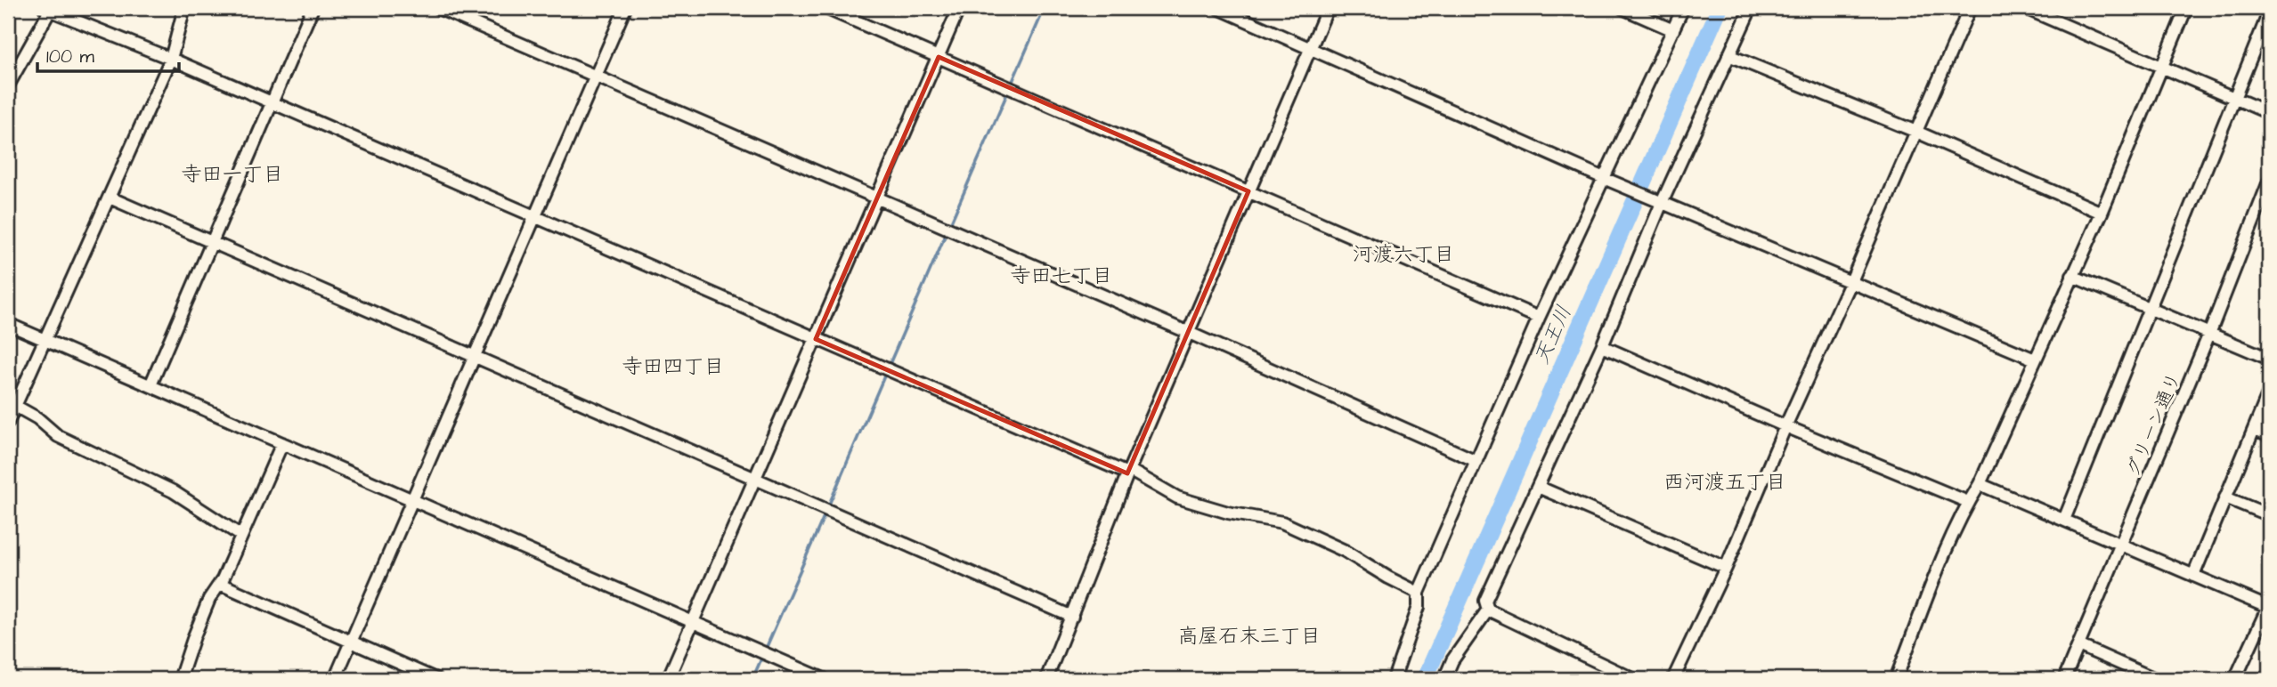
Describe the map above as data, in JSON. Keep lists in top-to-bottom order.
{
  "streets": {
    "street": ["グリーン通り"]
  },
  "districts": [
    "寺田一丁目",
    "河渡六丁目",
    "寺田七丁目",
    "寺田四丁目",
    "西河渡五丁目",
    "高屋石末三丁目"
  ],
  "water": ["天王川"],
  "scale_bar": "100 m"
}
